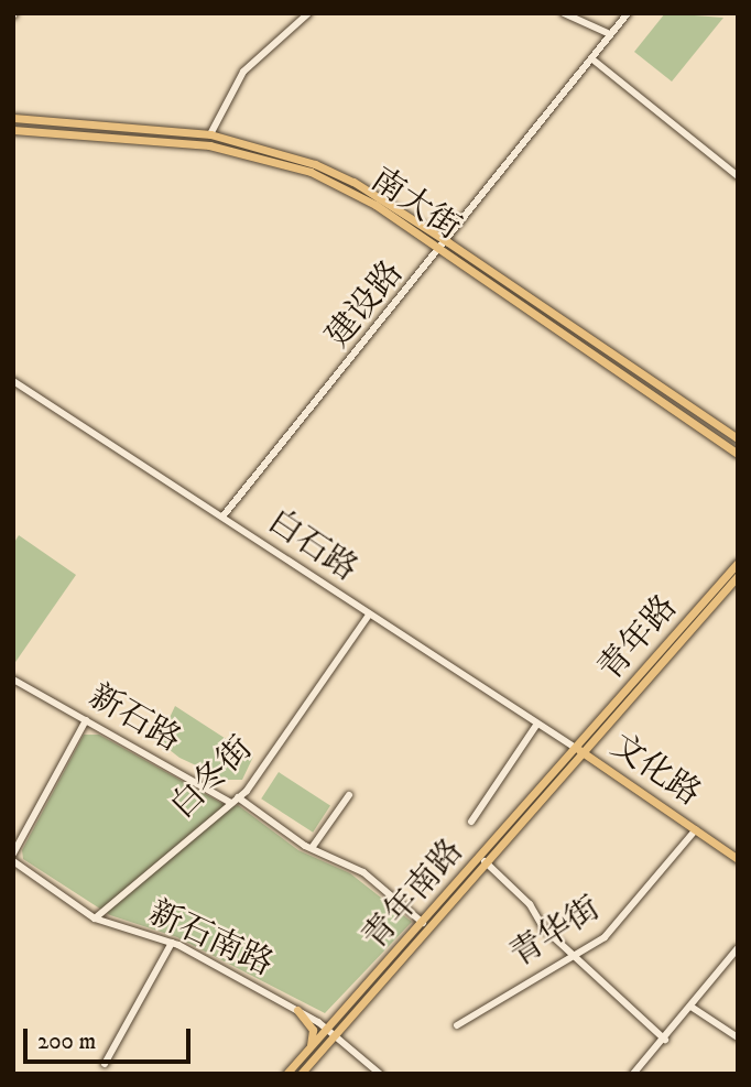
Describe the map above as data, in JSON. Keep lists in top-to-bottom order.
{
  "streets": {
    "main road": [
      "南大街",
      "青年路",
      "文化路",
      "青年南路"
    ],
    "street": [
      "建设路",
      "白石路",
      "新石路",
      "白冬街",
      "青华街",
      "新石南路"
    ]
  },
  "crossings": [
    ["南大街", "建设路"],
    ["建设路", "白石路"],
    ["白石路", "青年路"],
    ["白石路", "文化路"],
    ["白石路", "白冬街"],
    ["白石路", "青年南路"],
    ["青年路", "文化路"],
    ["青年路", "青年南路"],
    ["新石路", "白冬街"],
    ["新石路", "青年南路"],
    ["文化路", "青年南路"],
    ["文化路", "青华街"],
    ["白冬街", "新石南路"],
    ["青年南路", "新石南路"]
  ],
  "scale_bar": "200 m"
}
